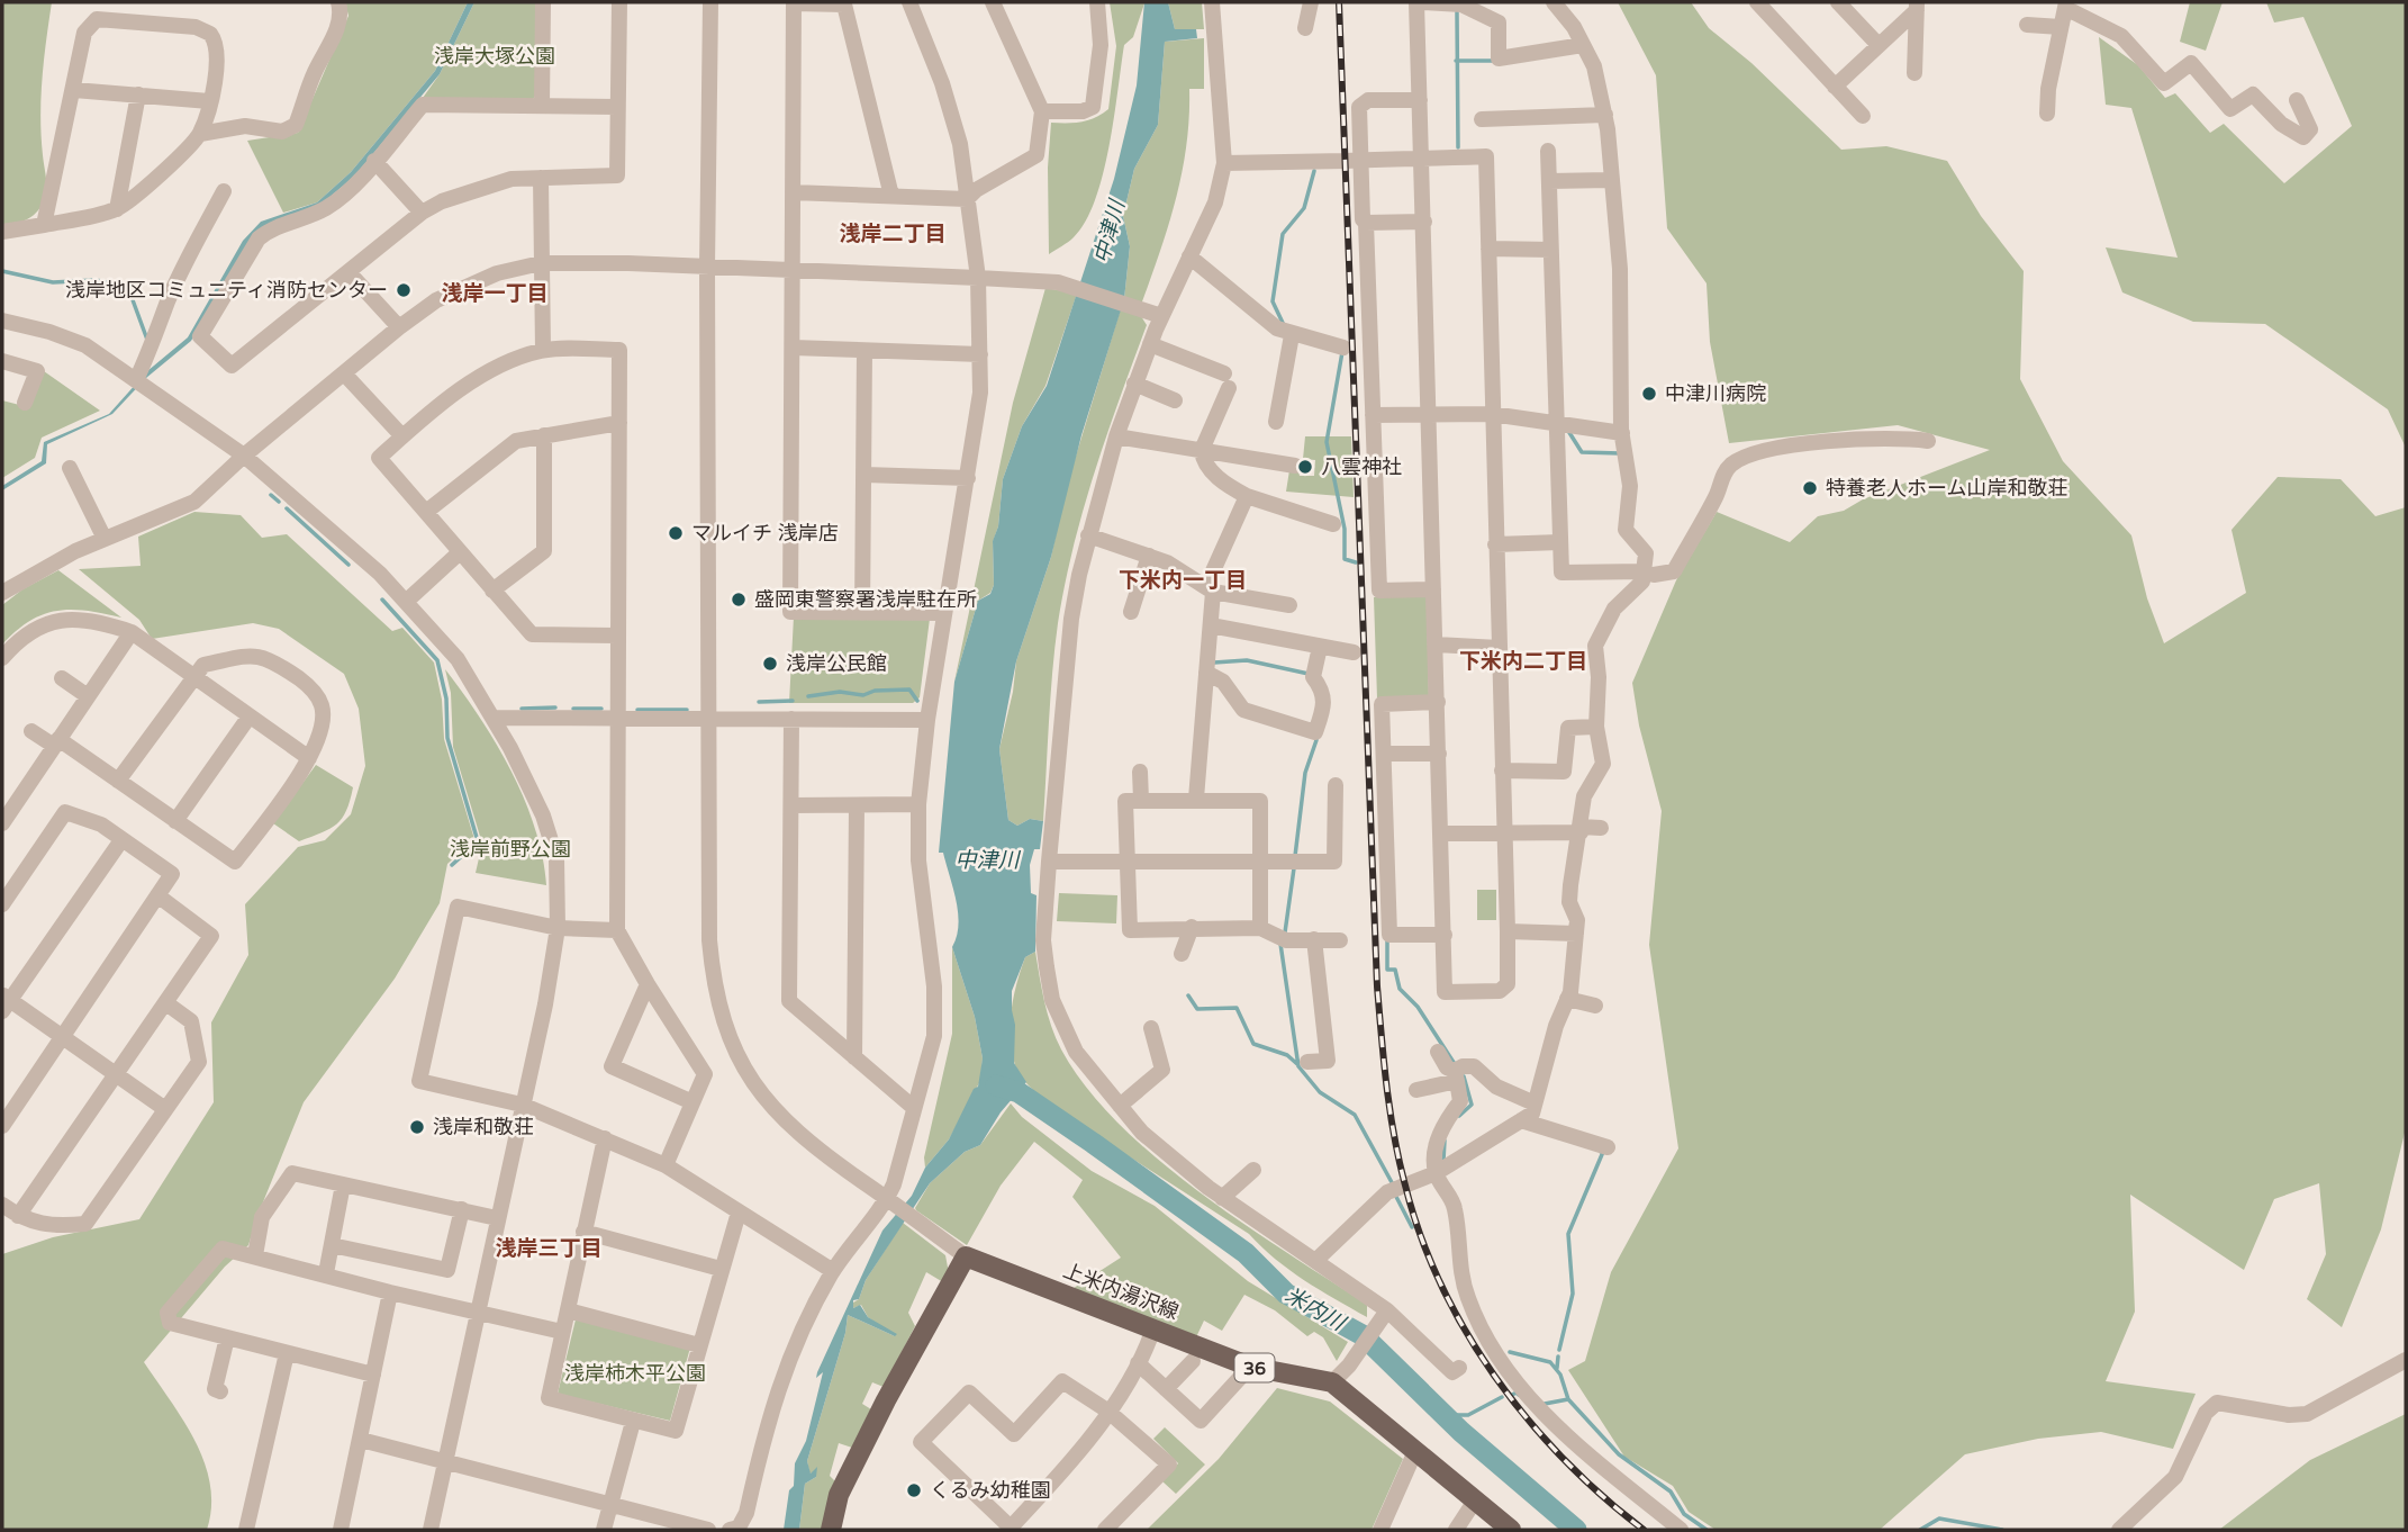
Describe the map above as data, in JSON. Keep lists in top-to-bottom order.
{
  "streets": {
    "main road": ["上米内湯沢線", "36"]
  },
  "districts": [
    "浅岸二丁目",
    "浅岸一丁目",
    "下米内一丁目",
    "下米内二丁目",
    "浅岸三丁目"
  ],
  "water": ["中津川", "米内川"],
  "parks": ["浅岸大塚公園", "浅岸前野公園", "浅岸柿木平公園"],
  "places": [
    "浅岸地区コミュニティ消防センター",
    "中津川病院",
    "八雲神社",
    "特養老人ホーム山岸和敬荘",
    "マルイチ 浅岸店",
    "盛岡東警察署浅岸駐在所",
    "浅岸公民館",
    "浅岸和敬荘",
    "くるみ幼稚園"
  ]
}
